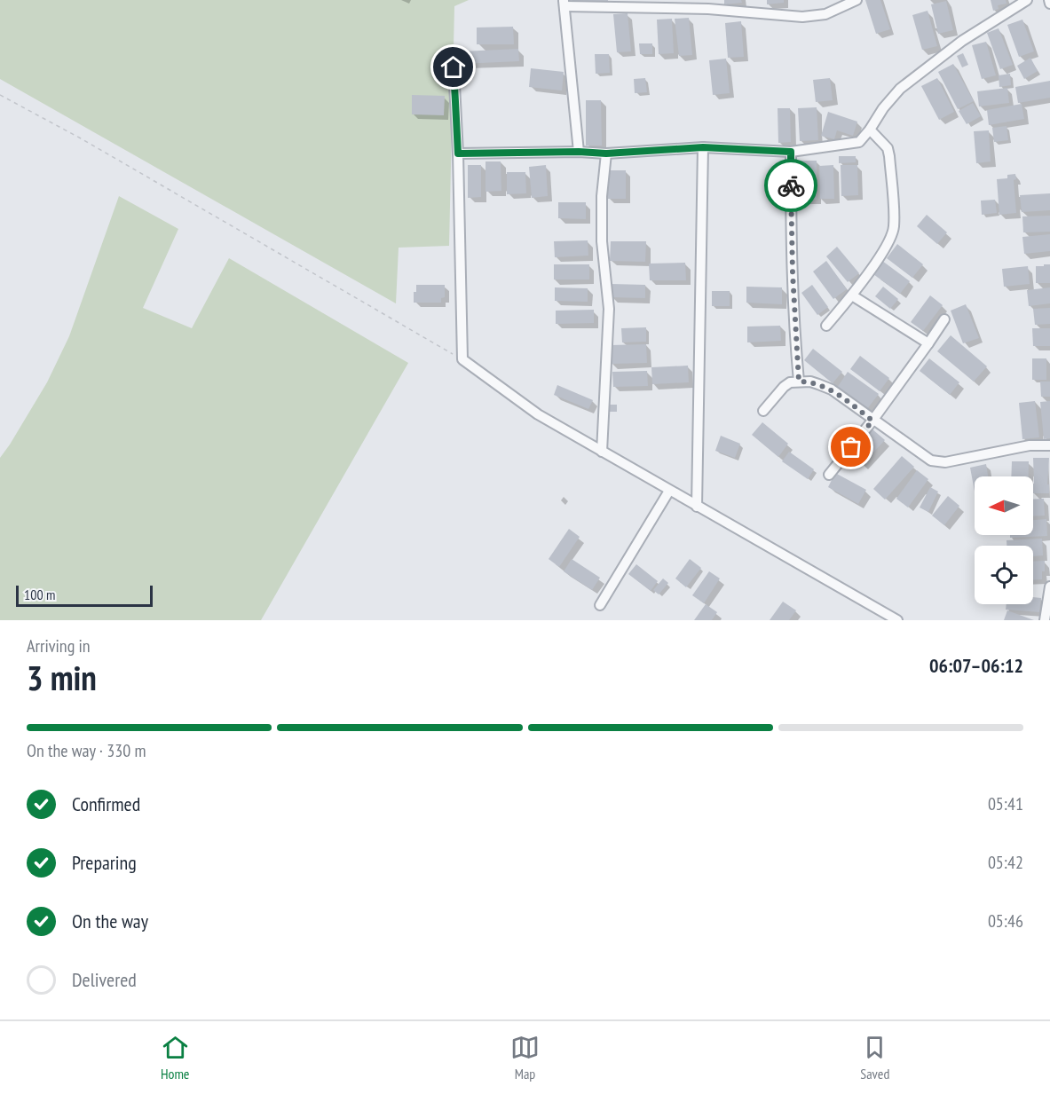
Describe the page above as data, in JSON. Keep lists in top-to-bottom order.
{
  "scale_bar": "100 m",
  "north": "left",
  "page": {
    "scale": "100 m",
    "heading": ["3 min", "Arriving in", "06:07–06:12"],
    "bar": "On the way · 330 m",
    "list": [
      ["Confirmed", "05:41"],
      ["Preparing", "05:42"],
      ["On the way", "05:46"],
      "Delivered"
    ],
    "tabs": ["Home", "Map", "Saved"]
  }
}
